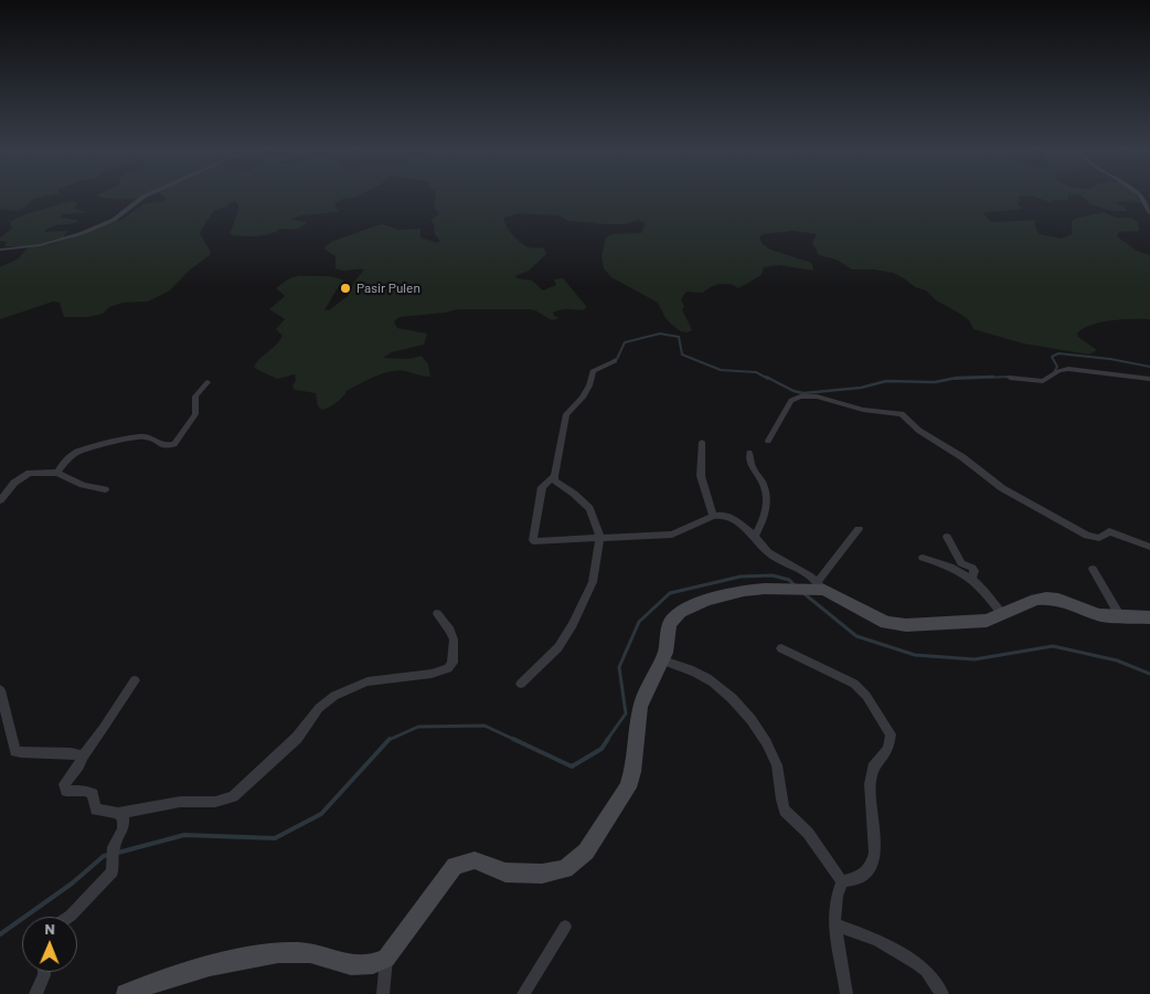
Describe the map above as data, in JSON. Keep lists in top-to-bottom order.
{
  "places": ["Pasir Pulen"],
  "north": "top"
}
